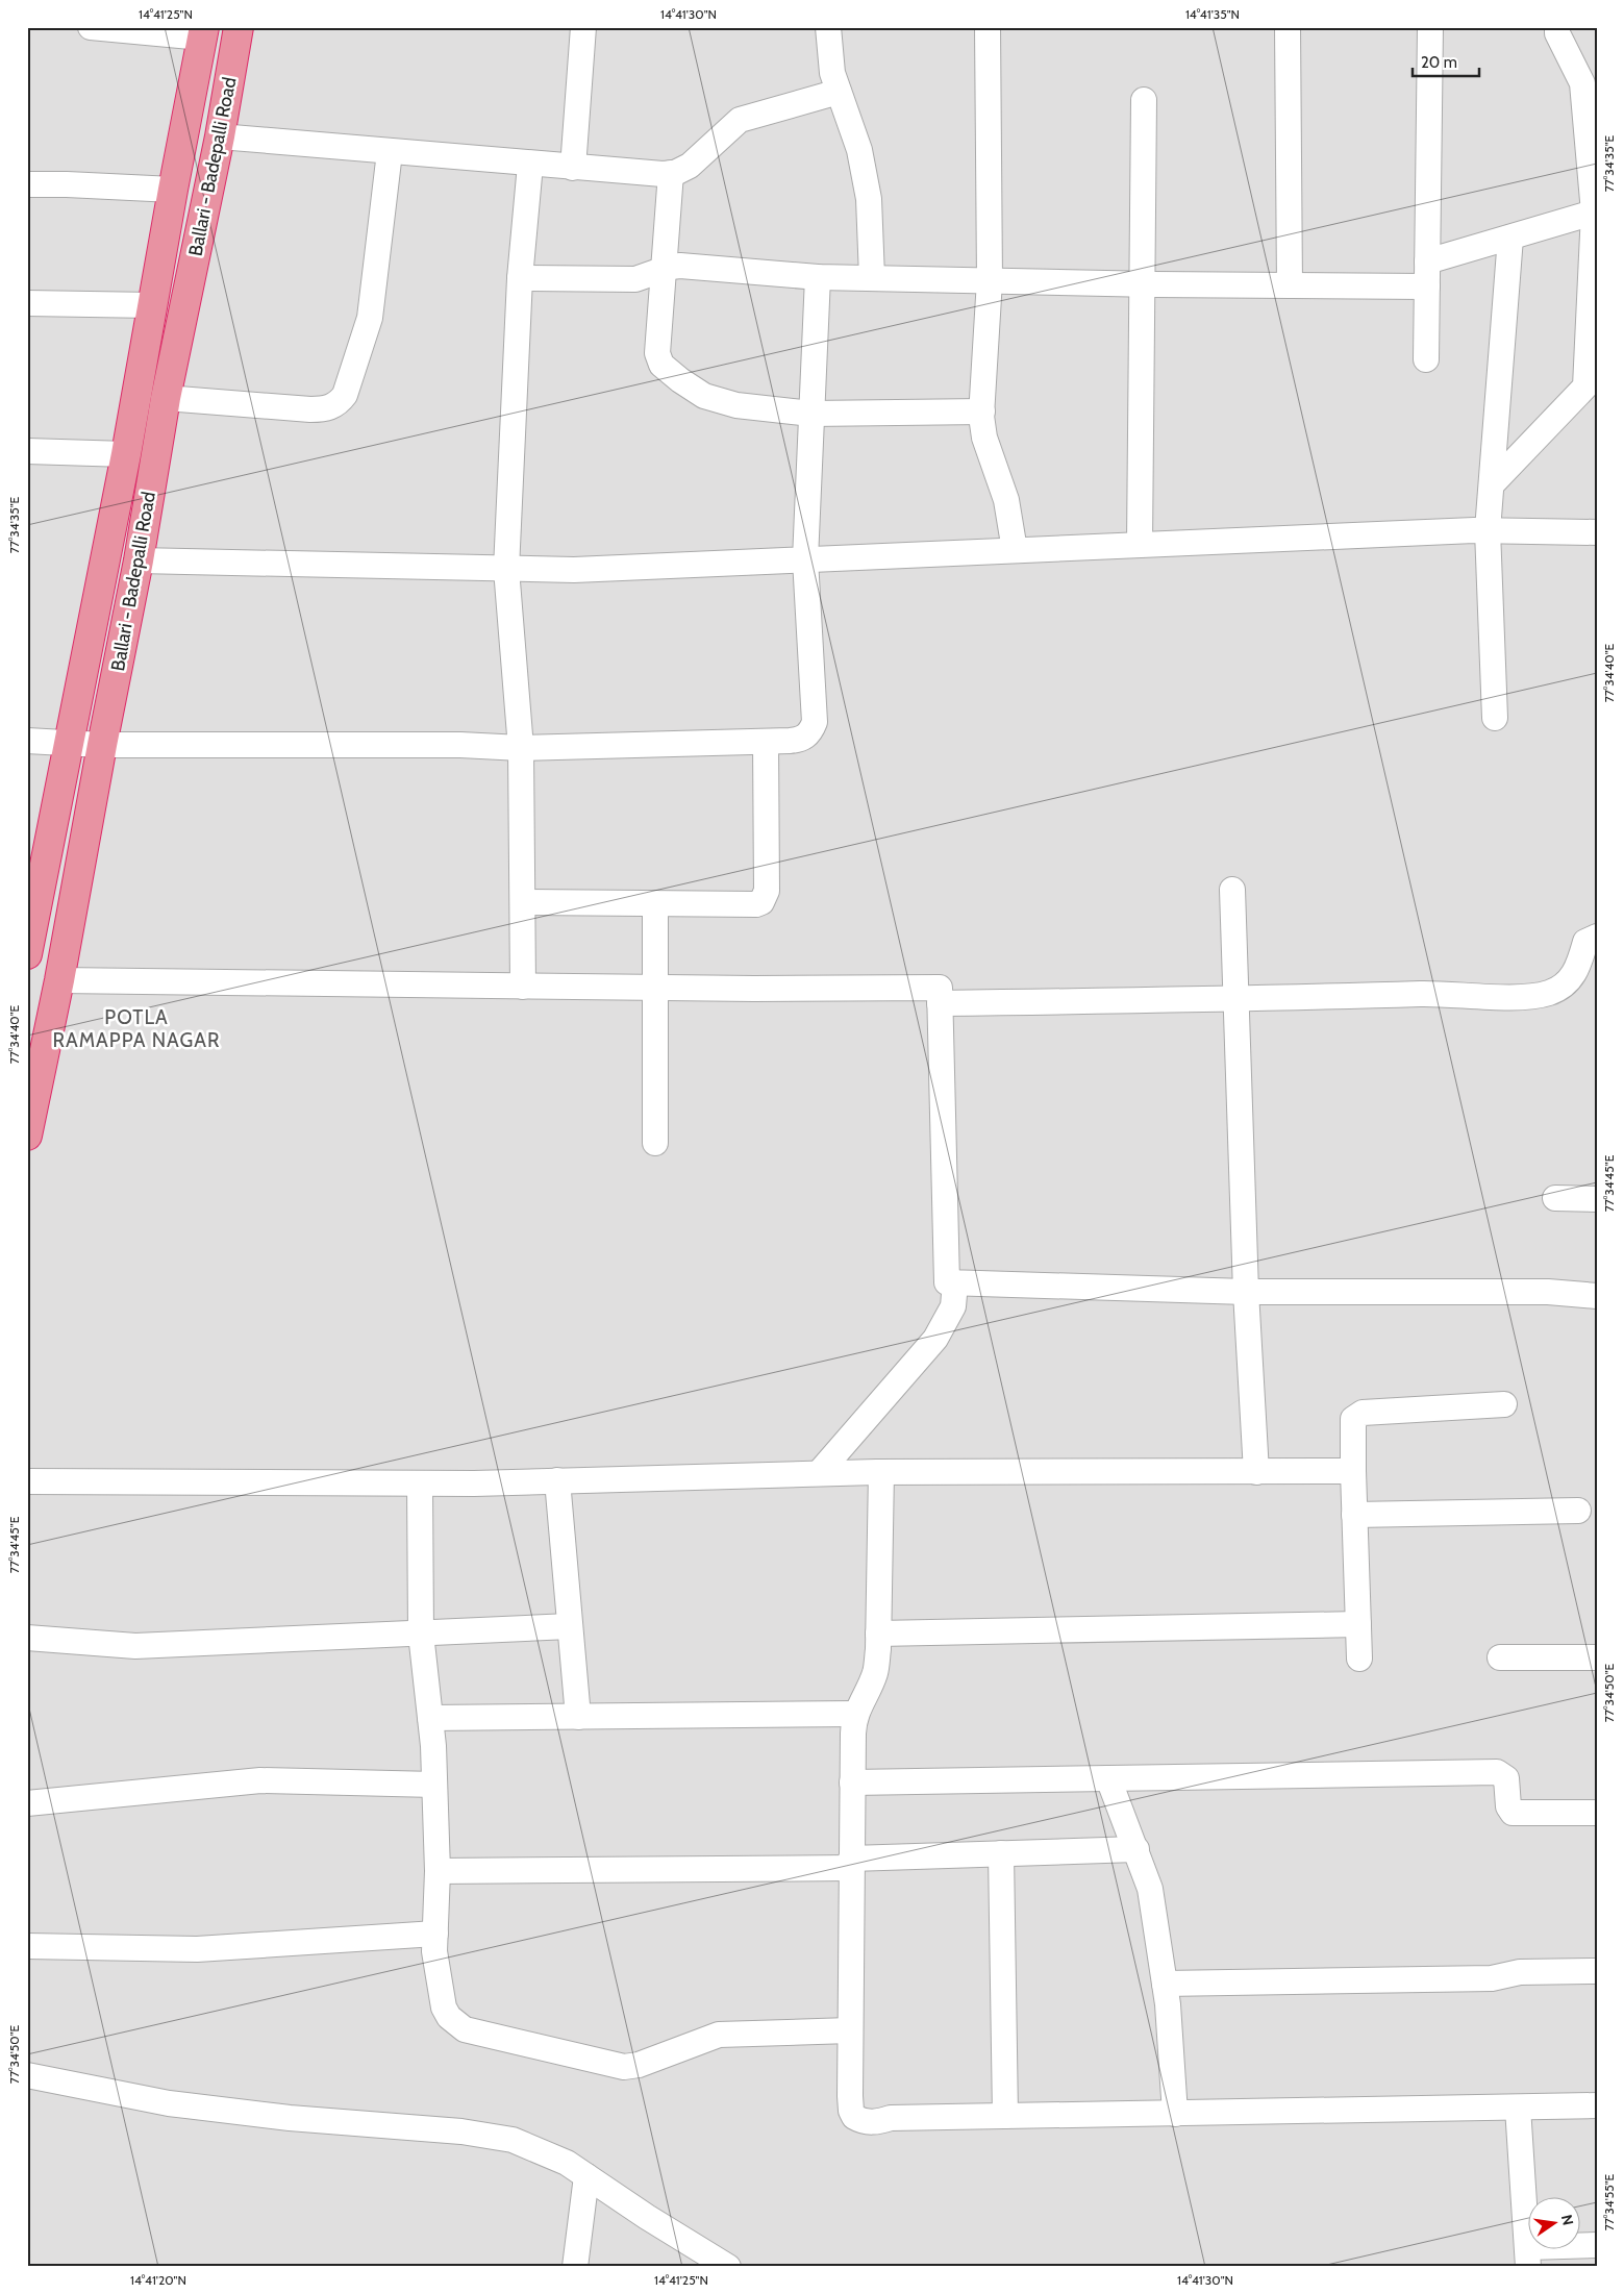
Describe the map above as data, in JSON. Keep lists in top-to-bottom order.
{
  "streets": {
    "highway": ["Ballari - Badepalli Road"]
  },
  "districts": ["POTLA RAMAPPA NAGAR"],
  "scale_bar": "20 m",
  "north": "right",
  "coordinates": [
    "14°41'25\"N",
    "14°41'30\"N",
    "14°41'35\"N",
    "77°34'35\"E",
    "77°34'40\"E",
    "77°34'45\"E",
    "77°34'50\"E",
    "77°34'55\"E",
    "14°41'20\"N"
  ]
}
